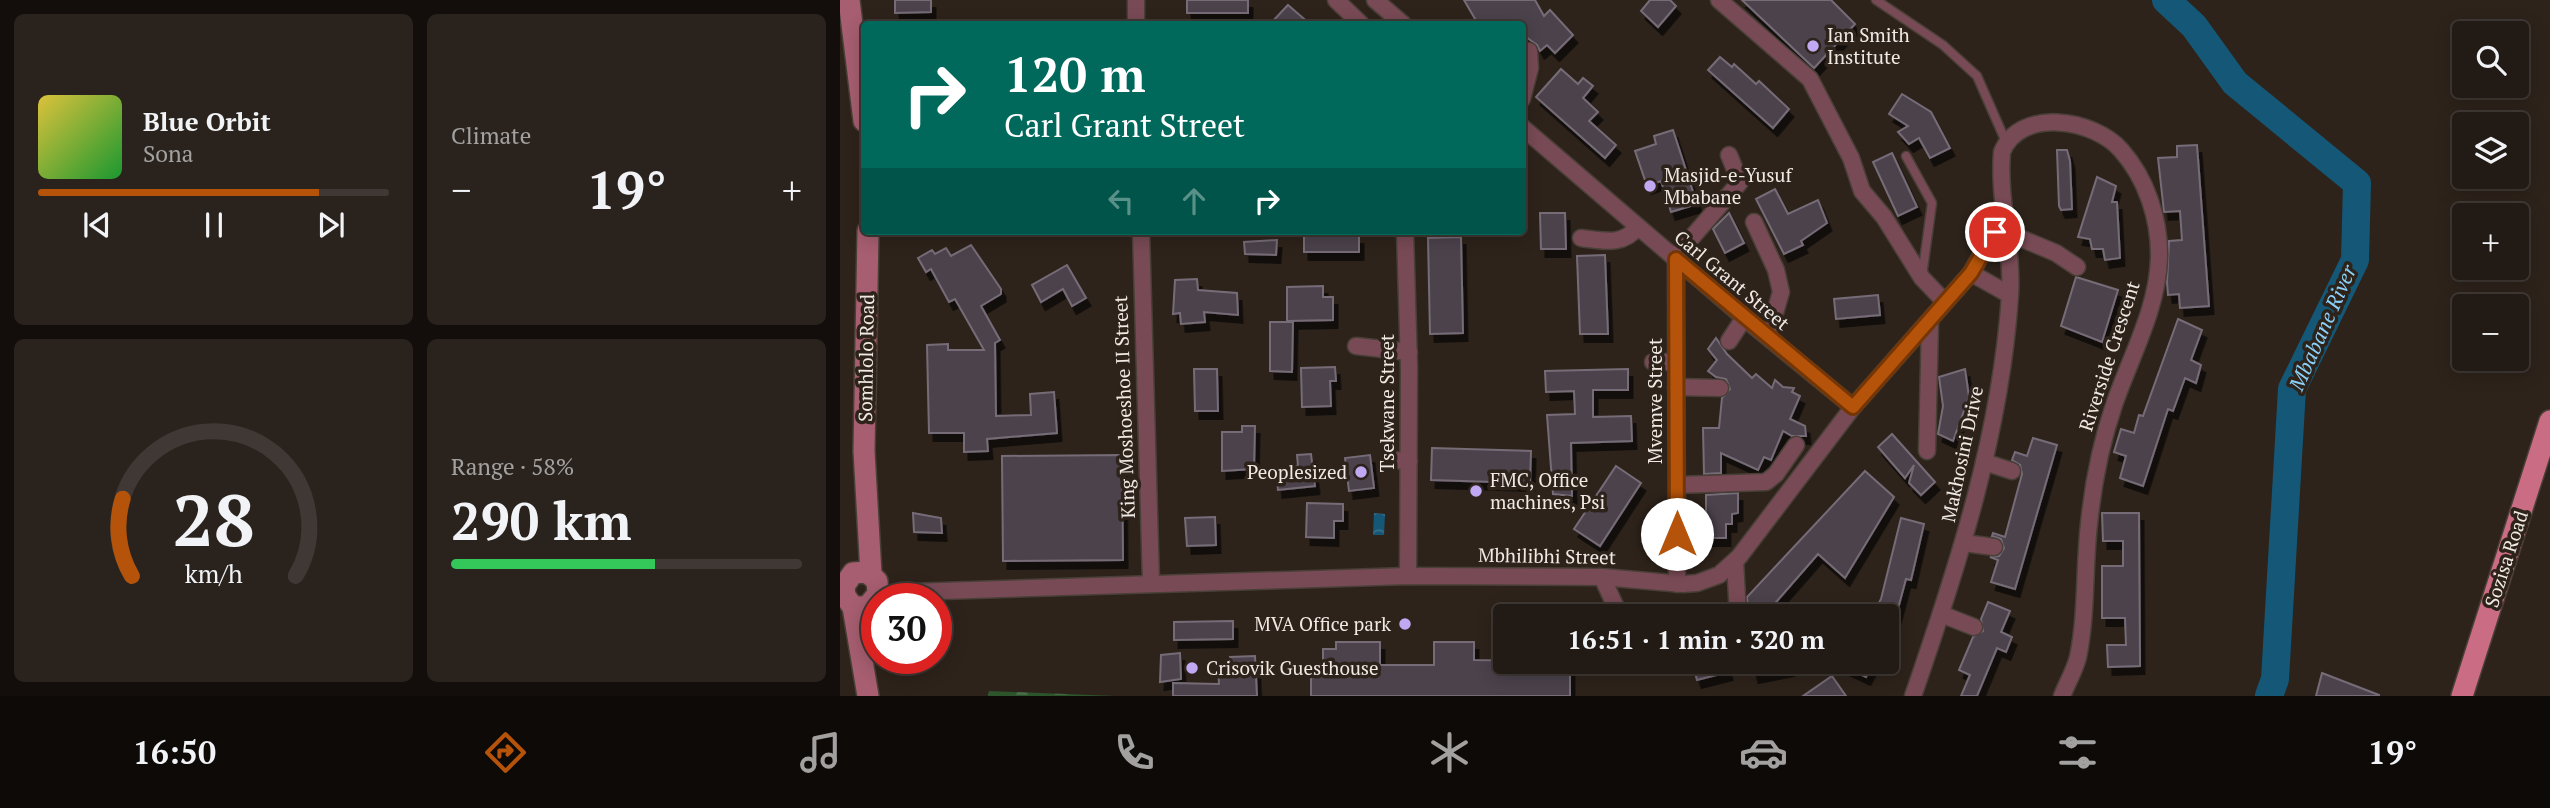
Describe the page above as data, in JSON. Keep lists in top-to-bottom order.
{
  "streets": {
    "main road": ["Somhlolo Road", "Sozisa Road"],
    "street": [
      "Carl Grant Street",
      "Riverside Crescent",
      "Mvemve Street",
      "Tsekwane Street",
      "King Moshoeshoe II Street",
      "Makhosini Drive",
      "Mbhilibhi Street"
    ]
  },
  "crossings": [
    ["Carl Grant Street", "Mvemve Street"],
    ["Carl Grant Street", "Mbhilibhi Street"],
    ["Somhlolo Road", "Mbhilibhi Street"],
    ["Mvemve Street", "Mbhilibhi Street"],
    ["Tsekwane Street", "Mbhilibhi Street"],
    ["King Moshoeshoe II Street", "Mbhilibhi Street"],
    ["Makhosini Drive", "Mbhilibhi Street"]
  ],
  "water": ["Mbabane River"],
  "places": [
    "Ian Smith Institute",
    "Masjid-e-Yusuf Mbabane",
    "Peoplesized",
    "FMC, Office machines, Psi",
    "MVA Office park",
    "Crisovik Guesthouse"
  ],
  "page": {
    "tile": [
      "Climate",
      ["Range · 58%", "290 km"]
    ],
    "map_buttons": ["+", "−"],
    "turn": ["120 m", "Carl Grant Street"],
    "song": ["Blue Orbit", "Sona"],
    "heat": ["−", "19°", "+"],
    "limit": "30",
    "trip": "16:51 · 1 min · 320 m",
    "tabs": ["16:50", "19°"],
    "gauge": ["28", "km/h"]
  }
}
